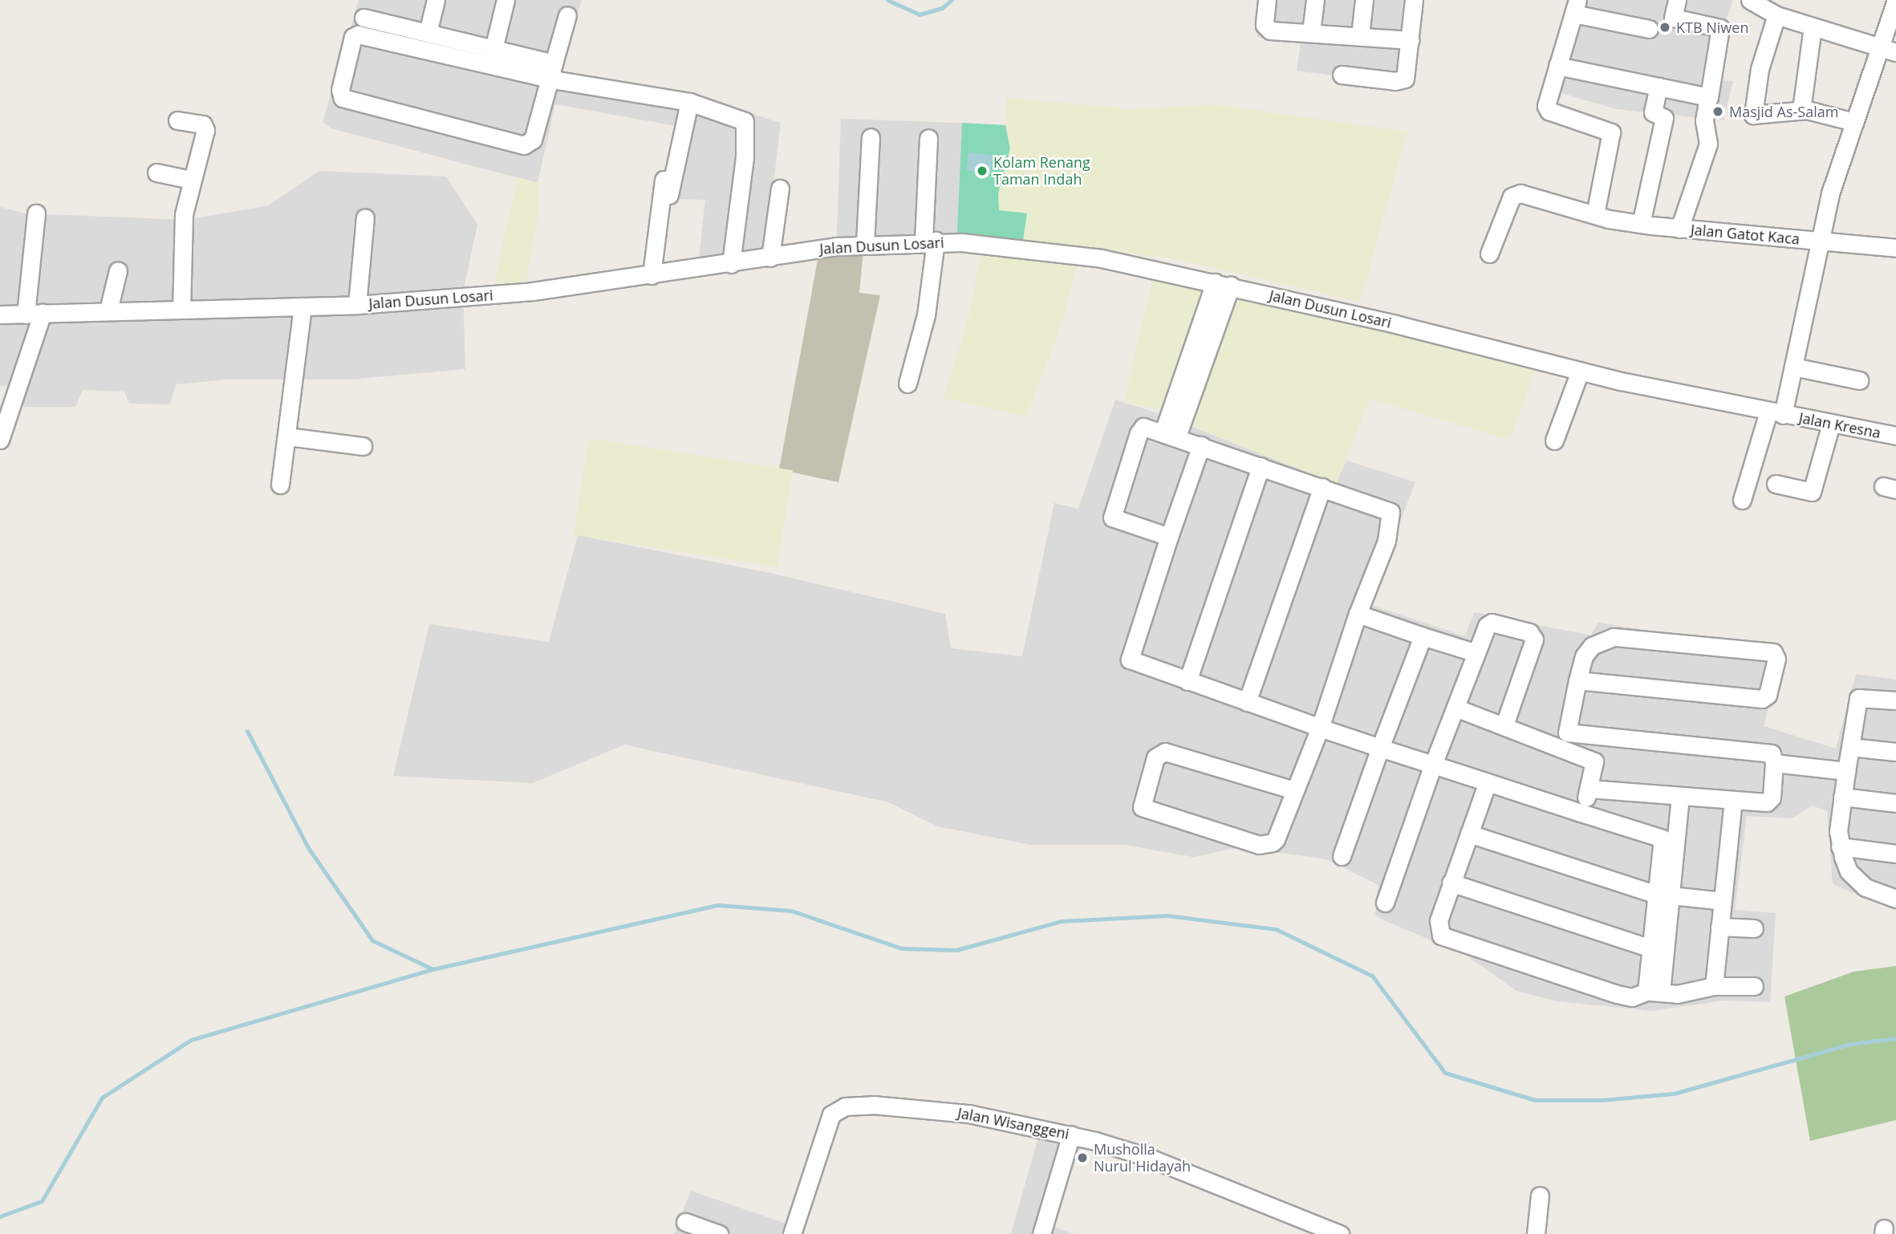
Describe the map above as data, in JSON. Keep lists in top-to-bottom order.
{
  "streets": {
    "street": [
      "Jalan Gatot Kaca",
      "Jalan Dusun Losari",
      "Jalan Kresna",
      "Jalan Wisanggeni"
    ]
  },
  "crossings": [
    ["Jalan Dusun Losari", "Jalan Kresna"]
  ],
  "places": [
    "KTB Niwen",
    "Masjid As-Salam",
    "Kolam Renang Taman Indah",
    "Musholla Nurul Hidayah"
  ]
}
